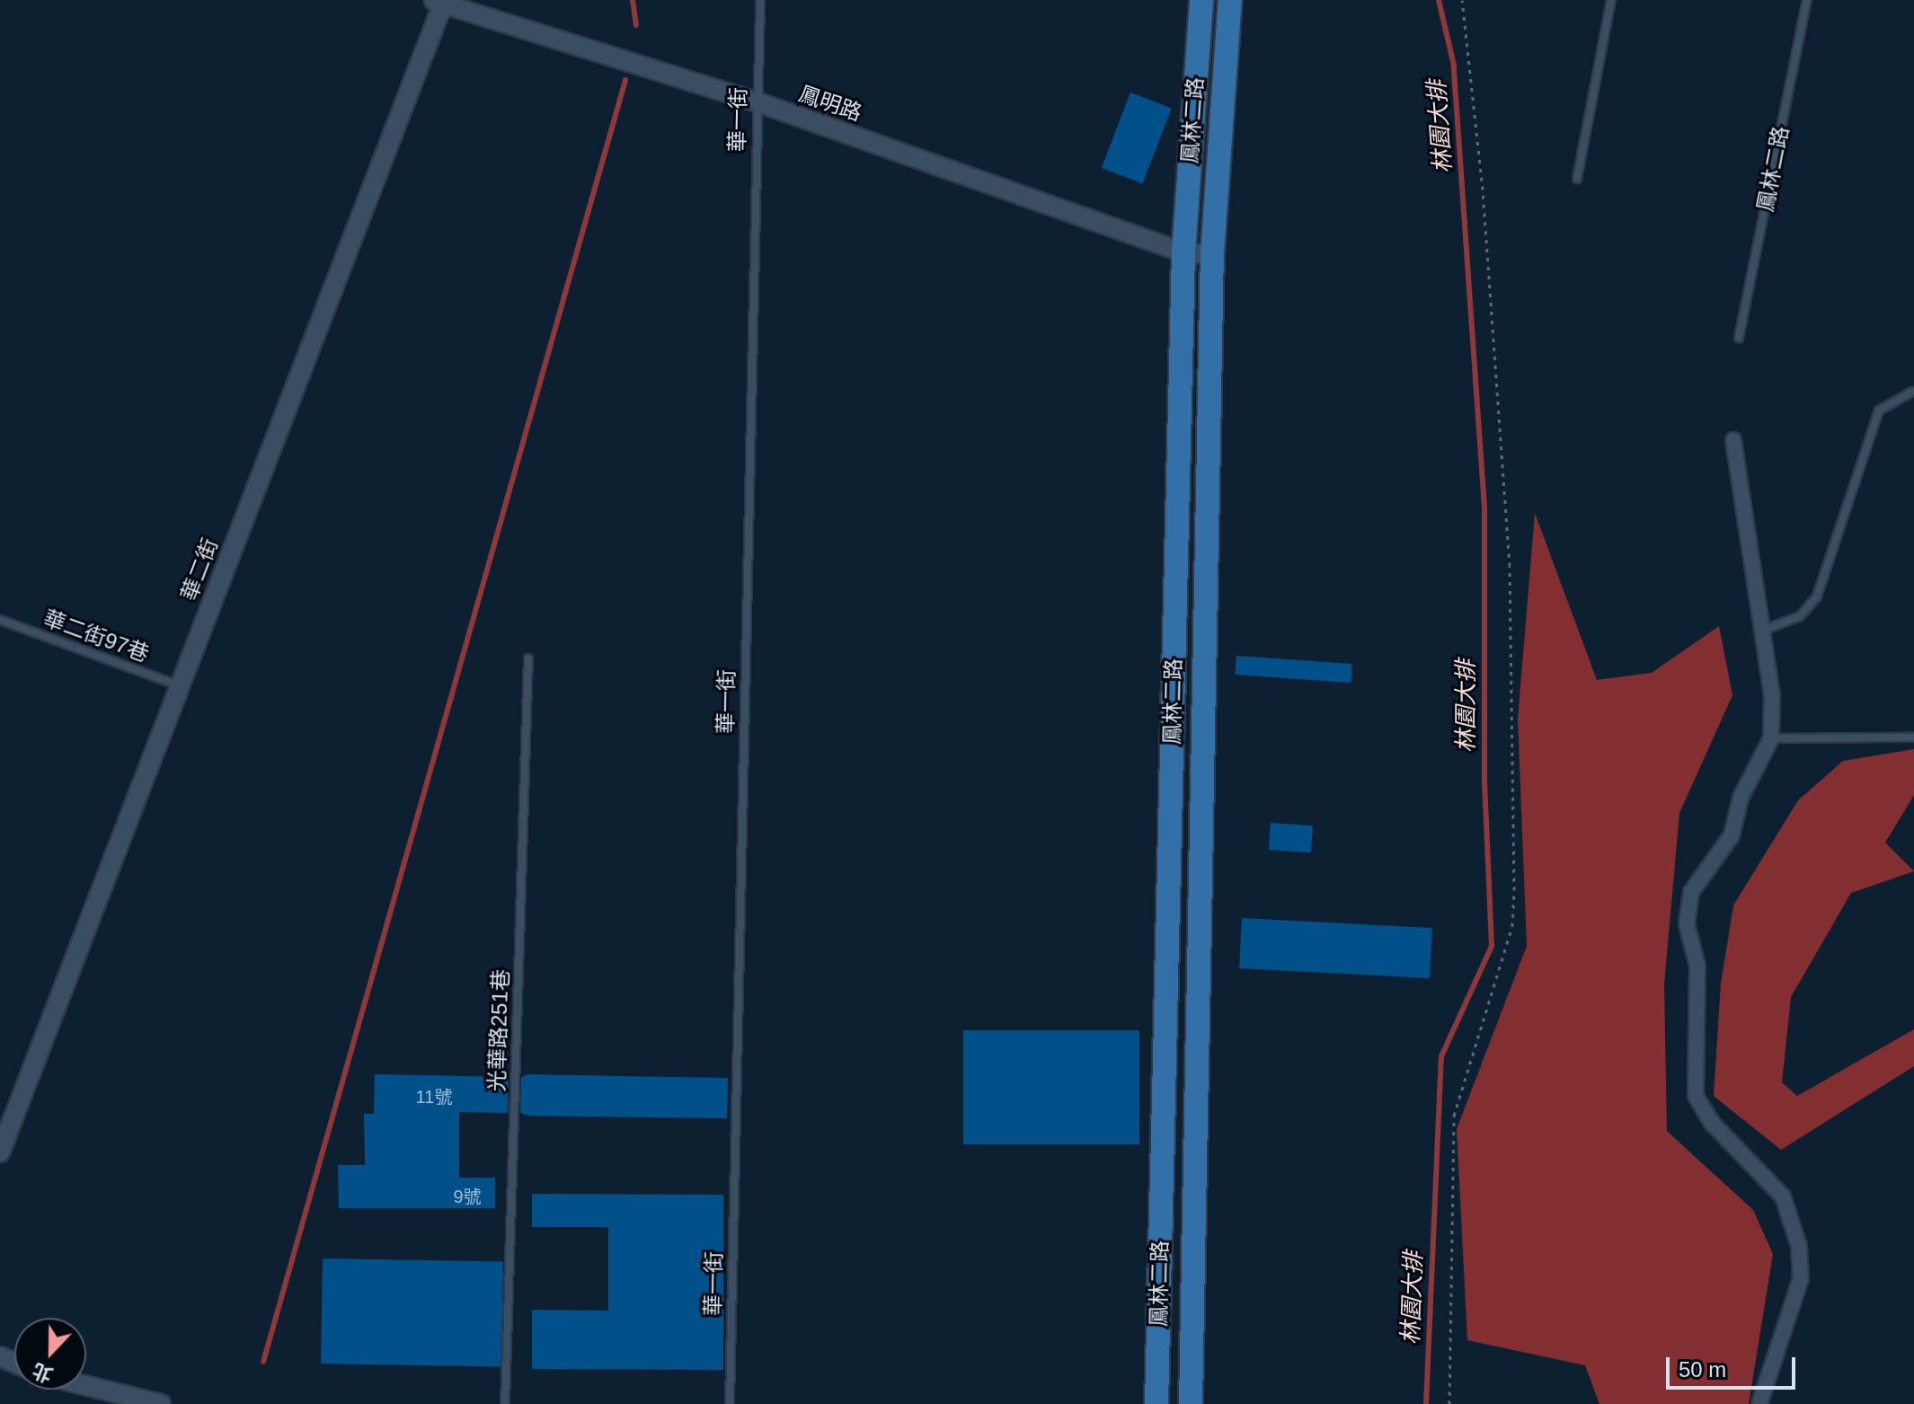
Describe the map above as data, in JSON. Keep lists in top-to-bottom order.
{
  "streets": {
    "main road": ["鳳林二路"],
    "street": ["鳳明路", "華二街"],
    "lane": ["華一街", "華二街97巷", "光華路251巷"]
  },
  "crossings": [
    ["鳳明路", "華一街"],
    ["鳳明路", "鳳林二路"],
    ["鳳明路", "華二街"],
    ["華二街", "華二街97巷"]
  ],
  "water": ["林園大排"],
  "house_numbers": ["11號", "9號"],
  "scale_bar": "50 m",
  "north": "bottom"
}
